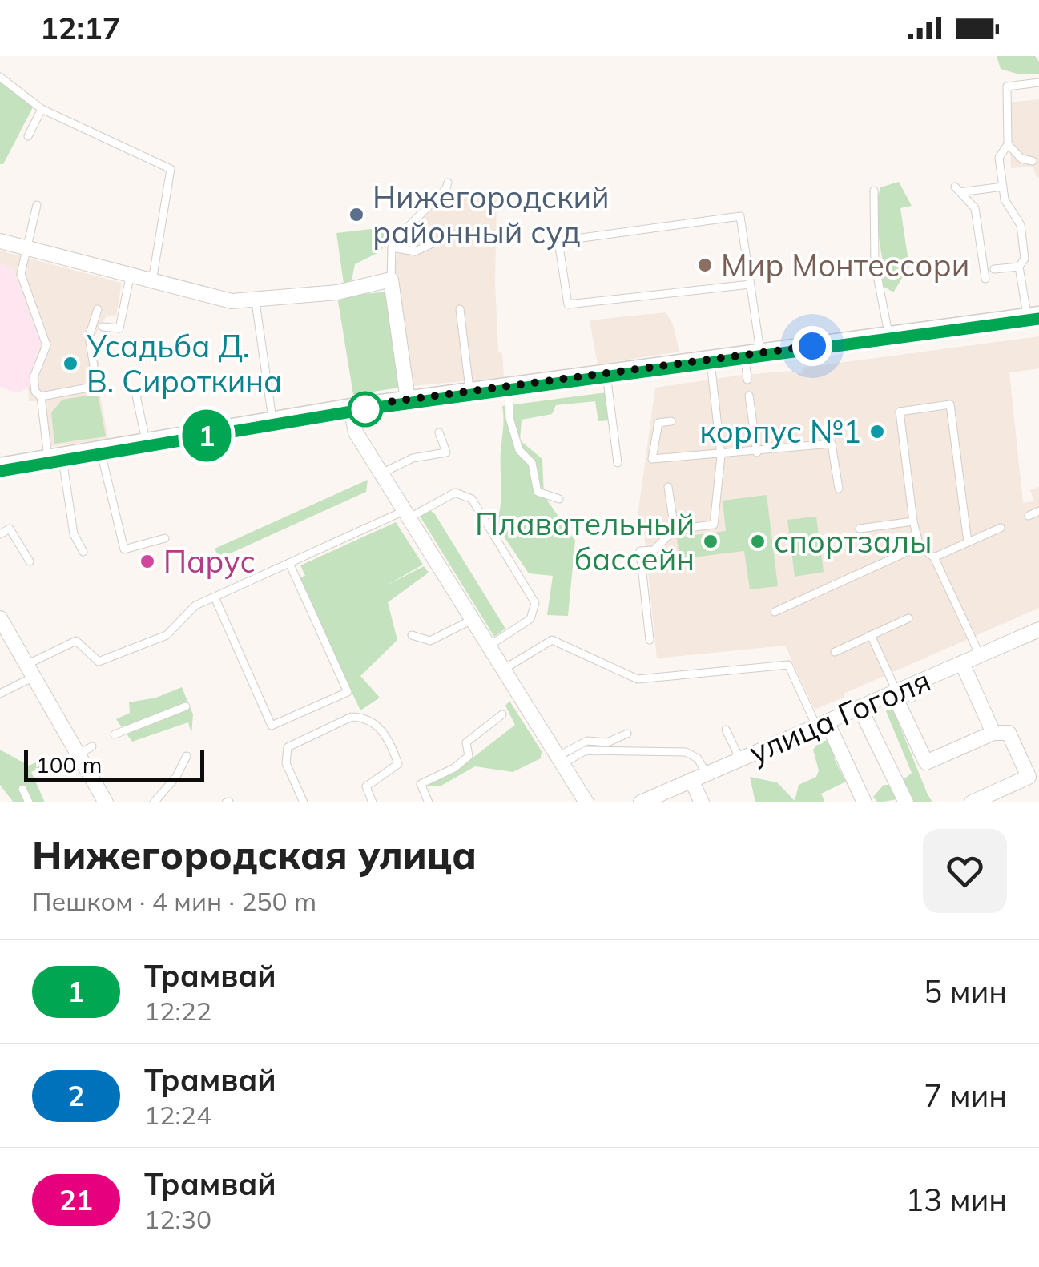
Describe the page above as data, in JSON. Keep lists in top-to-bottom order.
{
  "streets": {
    "street": ["улица Гоголя"]
  },
  "places": [
    "Нижегородский районный суд",
    "Мир Монтессори",
    "Усадьба Д. В. Сироткина",
    "корпус №1",
    "Плавательный бассейн",
    "спортзалы",
    "Парус"
  ],
  "lines": ["tram line 1"],
  "scale_bar": "100 m",
  "page": {
    "status": "12:17",
    "on_map": "1",
    "scale": "100 m",
    "heading": ["Нижегородская улица", "Пешком · 4 мин · 250 m"],
    "list": [
      {
        "mark": "1",
        "name": "Трамвай",
        "note": "12:22",
        "value": "5 мин"
      },
      {
        "mark": "2",
        "name": "Трамвай",
        "note": "12:24",
        "value": "7 мин"
      },
      {
        "mark": "21",
        "name": "Трамвай",
        "note": "12:30",
        "value": "13 мин"
      }
    ]
  }
}
